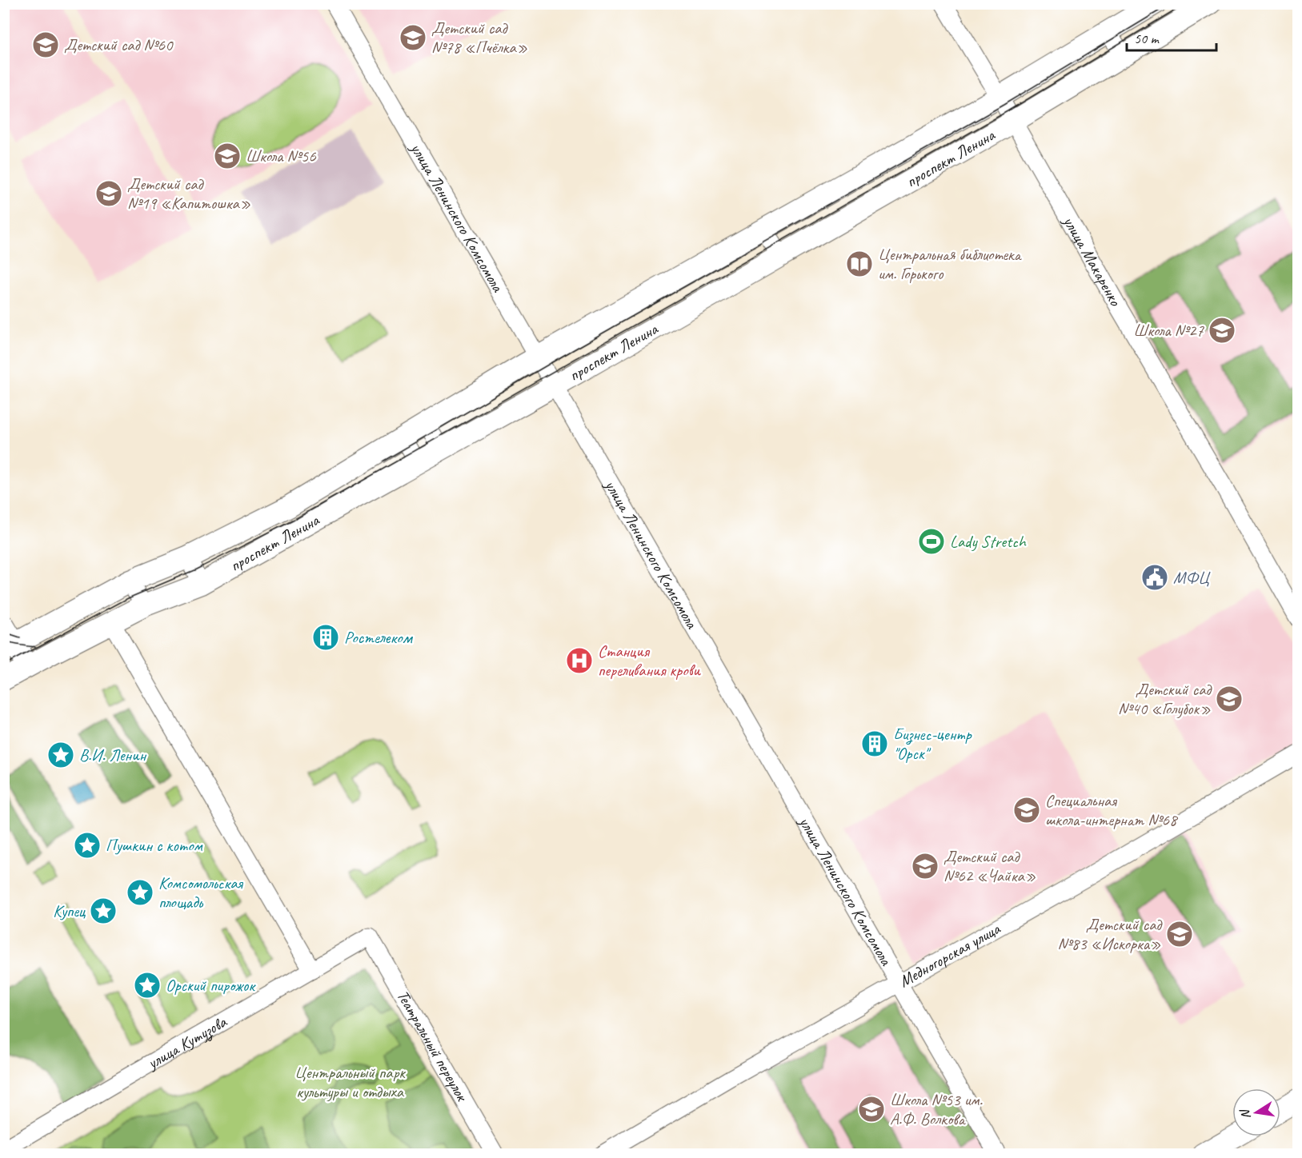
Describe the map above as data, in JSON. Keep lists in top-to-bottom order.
{
  "streets": {
    "main road": ["проспект Ленина"],
    "street": [
      "улица Ленинского Комсомола",
      "улица Макаренко",
      "Медногорская улица",
      "улица Кутузова",
      "Театральный переулок"
    ]
  },
  "crossings": [
    ["проспект Ленина", "улица Ленинского Комсомола"],
    ["проспект Ленина", "улица Макаренко"],
    ["улица Ленинского Комсомола", "Медногорская улица"],
    ["улица Кутузова", "Театральный переулок"]
  ],
  "parks": ["Центральный парк культуры и отдыха"],
  "places": {
    "school or university": [
      "Детский сад №78 «Пчёлка»",
      "Детский сад №60",
      "Школа №56",
      "Детский сад №19 «Капитошка»",
      "Школа №27",
      "Детский сад №40 «Голубок»",
      "Специальная школа-интернат №68",
      "Детский сад №62 «Чайка»",
      "Детский сад №83 «Искорка»",
      "Школа №53 им. А.Ф. Волкова"
    ],
    "library": ["Центральная библиотека им. Горького"],
    "sports": ["Lady Stretch"],
    "public building": ["МФЦ"],
    "building": ["Ростелеком", "Бизнес-центр \"Орск\""],
    "hospital": ["Станция переливания крови"],
    "place": [
      "В.И. Ленин",
      "Пушкин с котом",
      "Комсомольская площадь",
      "Купец",
      "Орский пирожок"
    ]
  },
  "scale_bar": "50 m",
  "north": "left"
}
